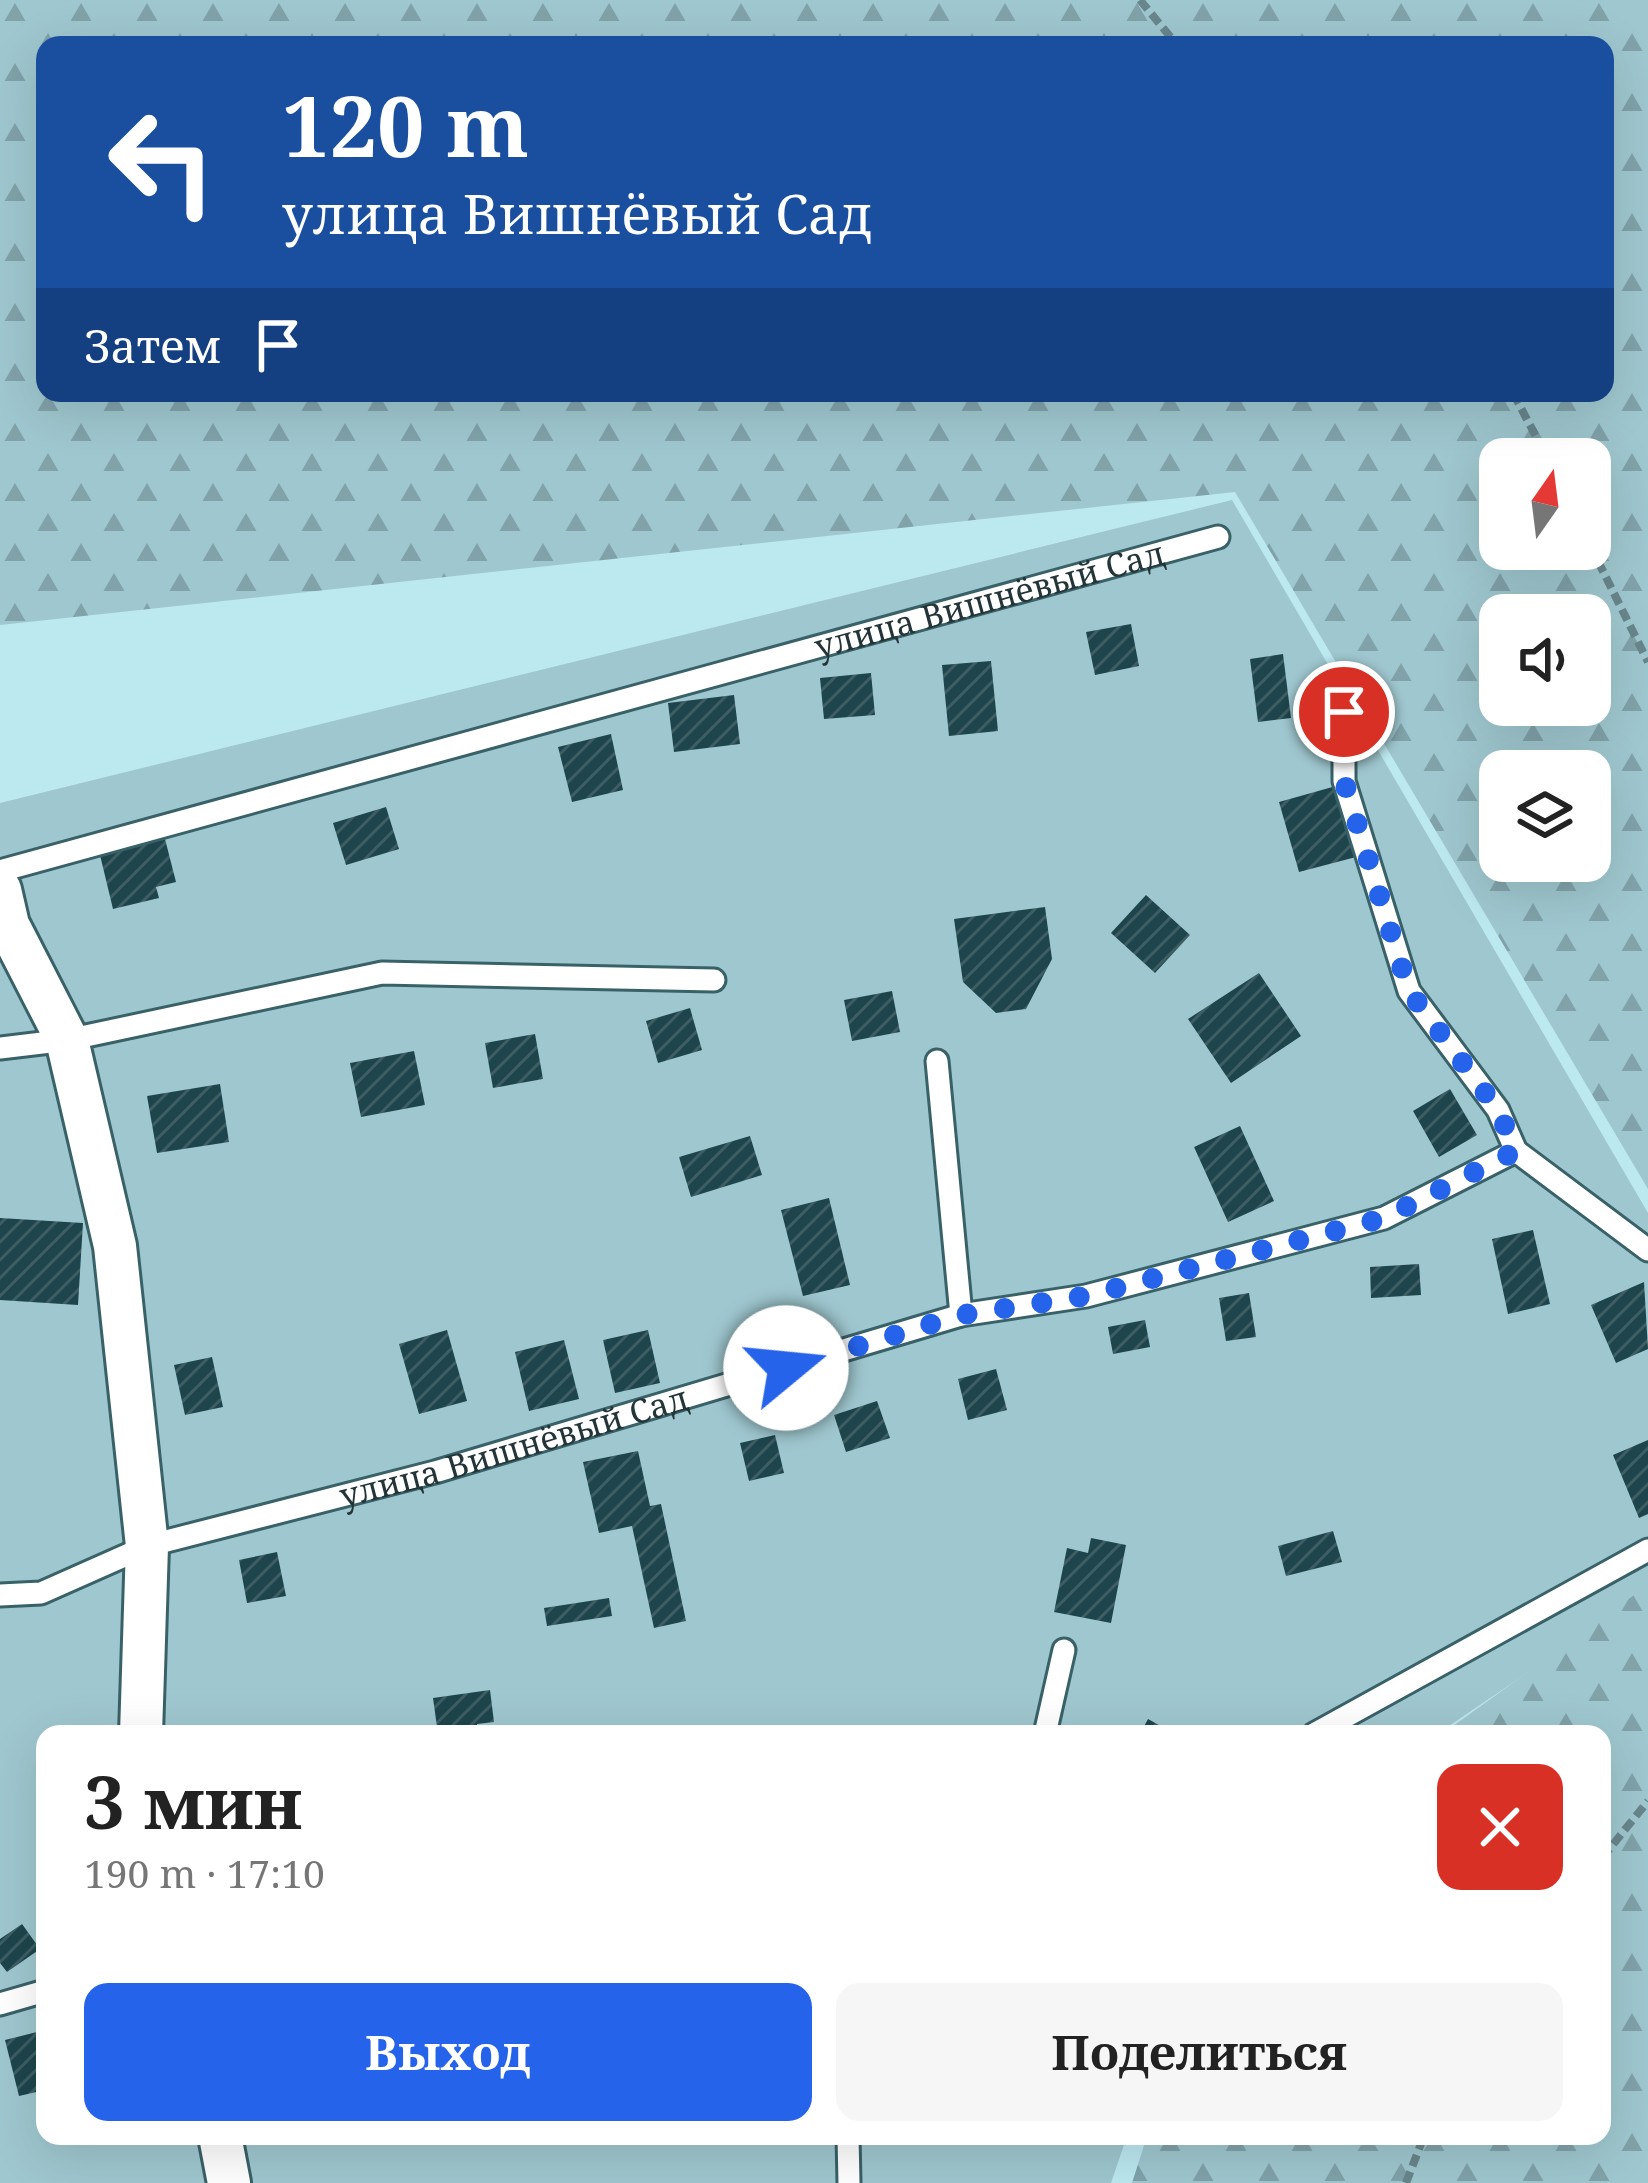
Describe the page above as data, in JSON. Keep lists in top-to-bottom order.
{
  "streets": {
    "lane": ["улица Вишнёвый Сад"]
  },
  "north": "top",
  "page": {
    "turn": ["120 m", "улица Вишнёвый Сад"],
    "then": "Затем",
    "heading": ["3 мин", "190 m · 17:10"],
    "buttons": ["Выход", "Поделиться"]
  }
}
